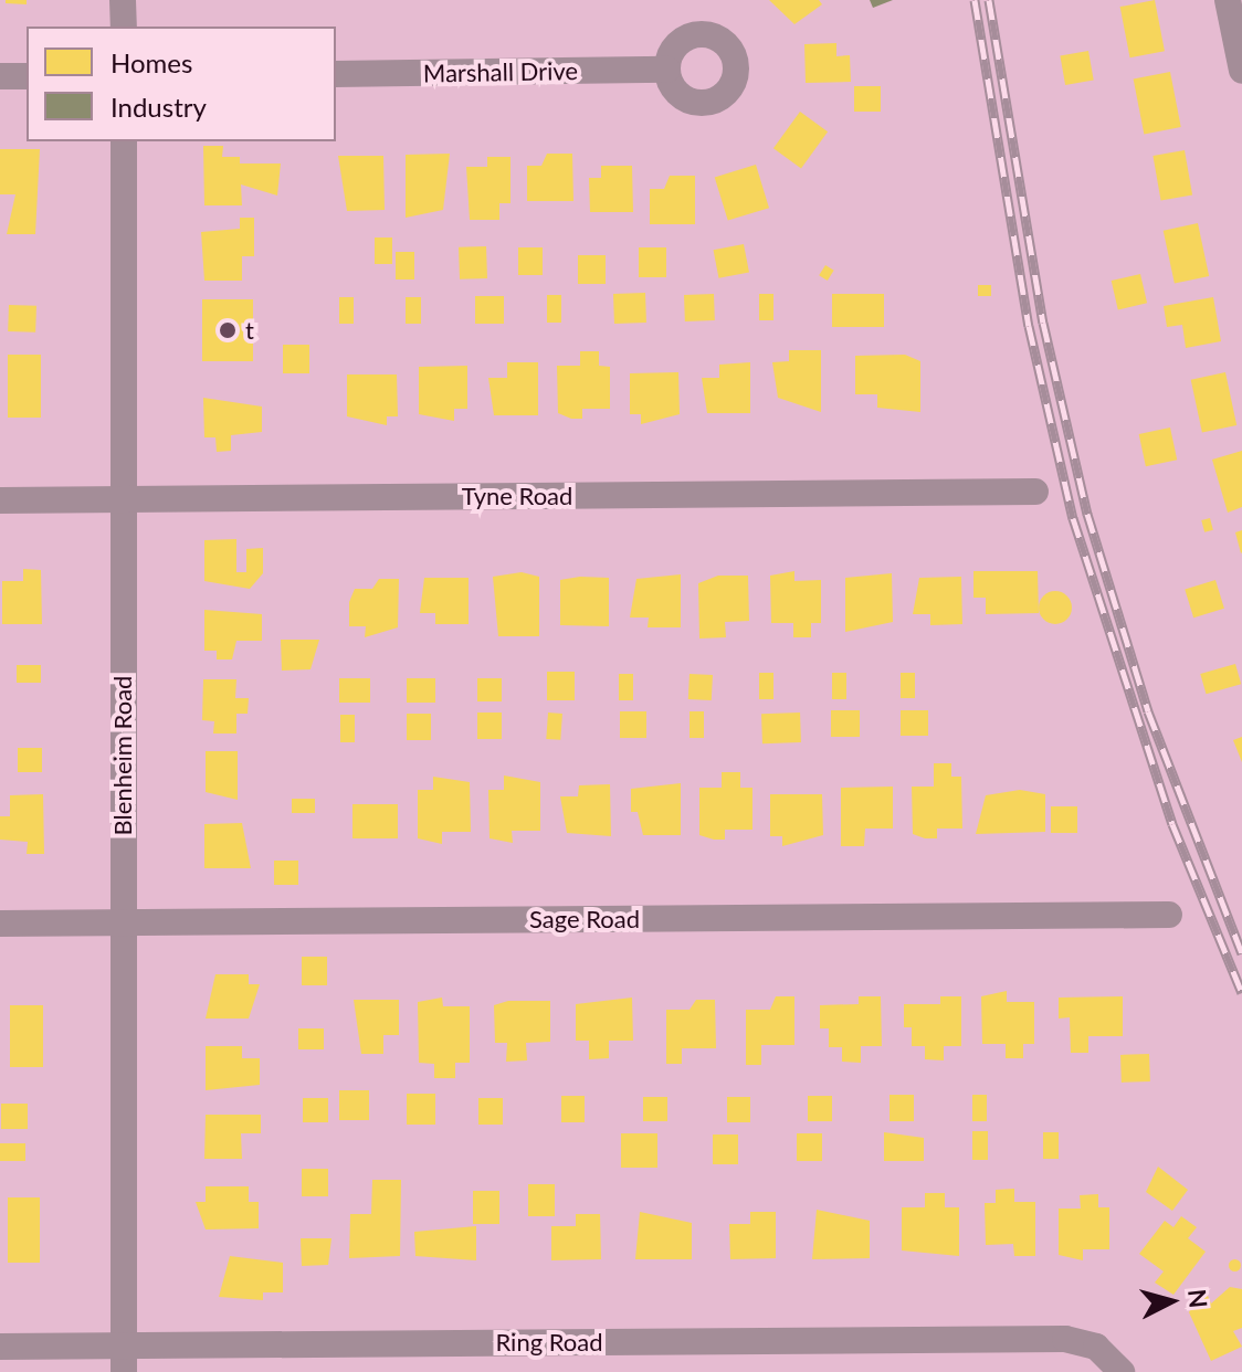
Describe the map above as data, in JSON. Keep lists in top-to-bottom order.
{
  "streets": {
    "street": [
      "Marshall Drive",
      "Tyne Road",
      "Blenheim Road",
      "Sage Road",
      "Ring Road"
    ]
  },
  "crossings": [
    ["Tyne Road", "Blenheim Road"],
    ["Blenheim Road", "Sage Road"],
    ["Blenheim Road", "Ring Road"]
  ],
  "places": ["t"],
  "legend": ["Homes", "Industry"],
  "north": "right"
}
